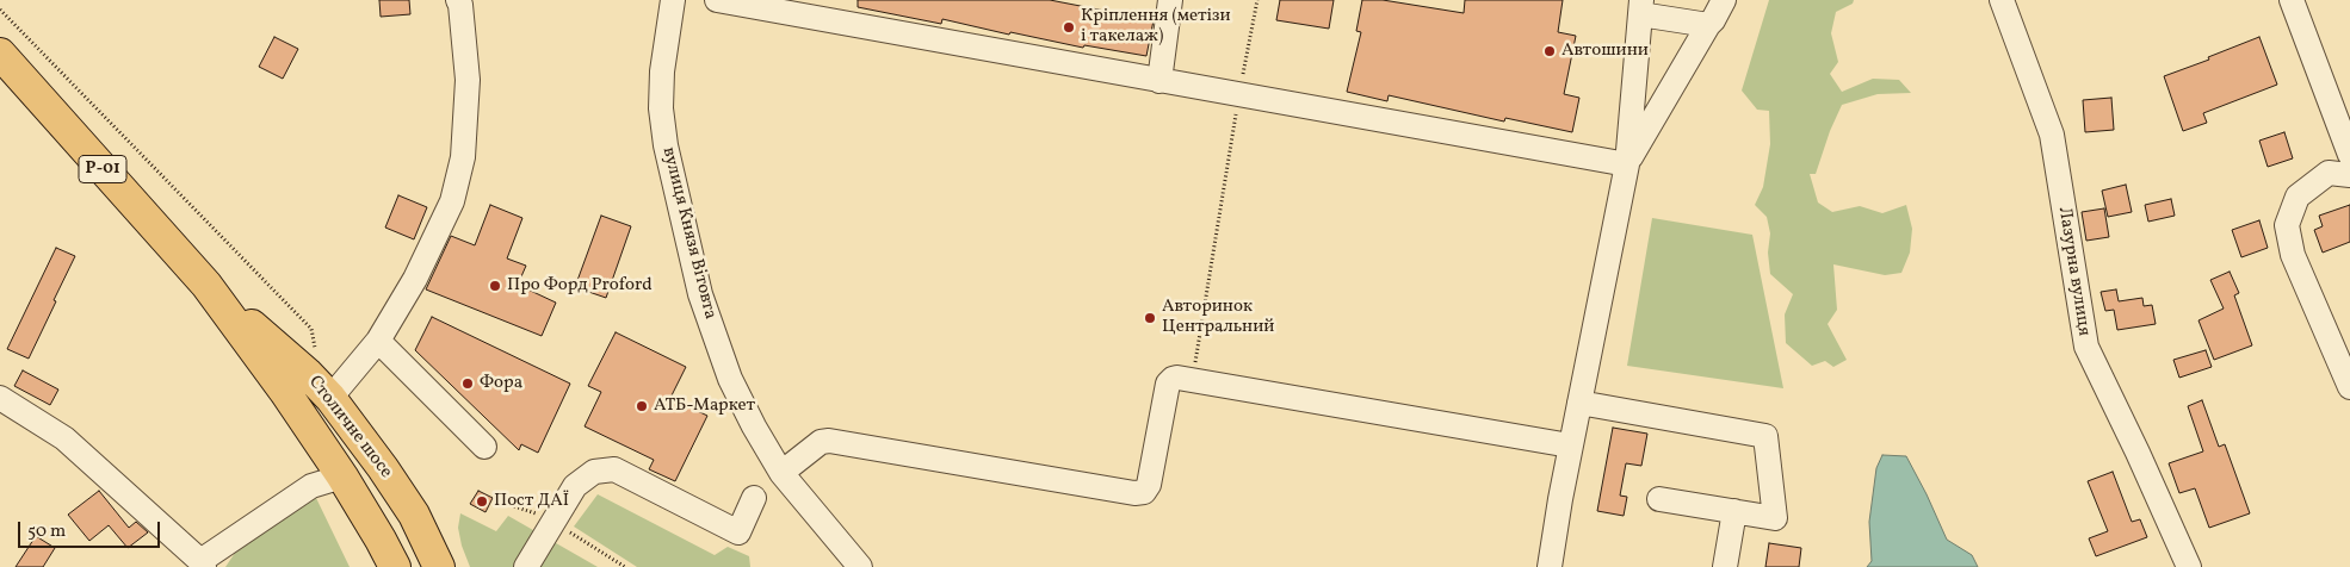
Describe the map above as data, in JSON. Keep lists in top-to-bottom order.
{
  "streets": {
    "main road": ["Р-01", "Столичне шосе"],
    "street": ["вулиця Князя Вітовта", "Лазурна вулиця"]
  },
  "places": [
    "Кріплення (метізи і такелаж)",
    "Автошини",
    "Про Форд Proford",
    "Авторинок Центральний",
    "Фора",
    "АТБ-Маркет",
    "Пост ДАЇ"
  ],
  "scale_bar": "50 m"
}
